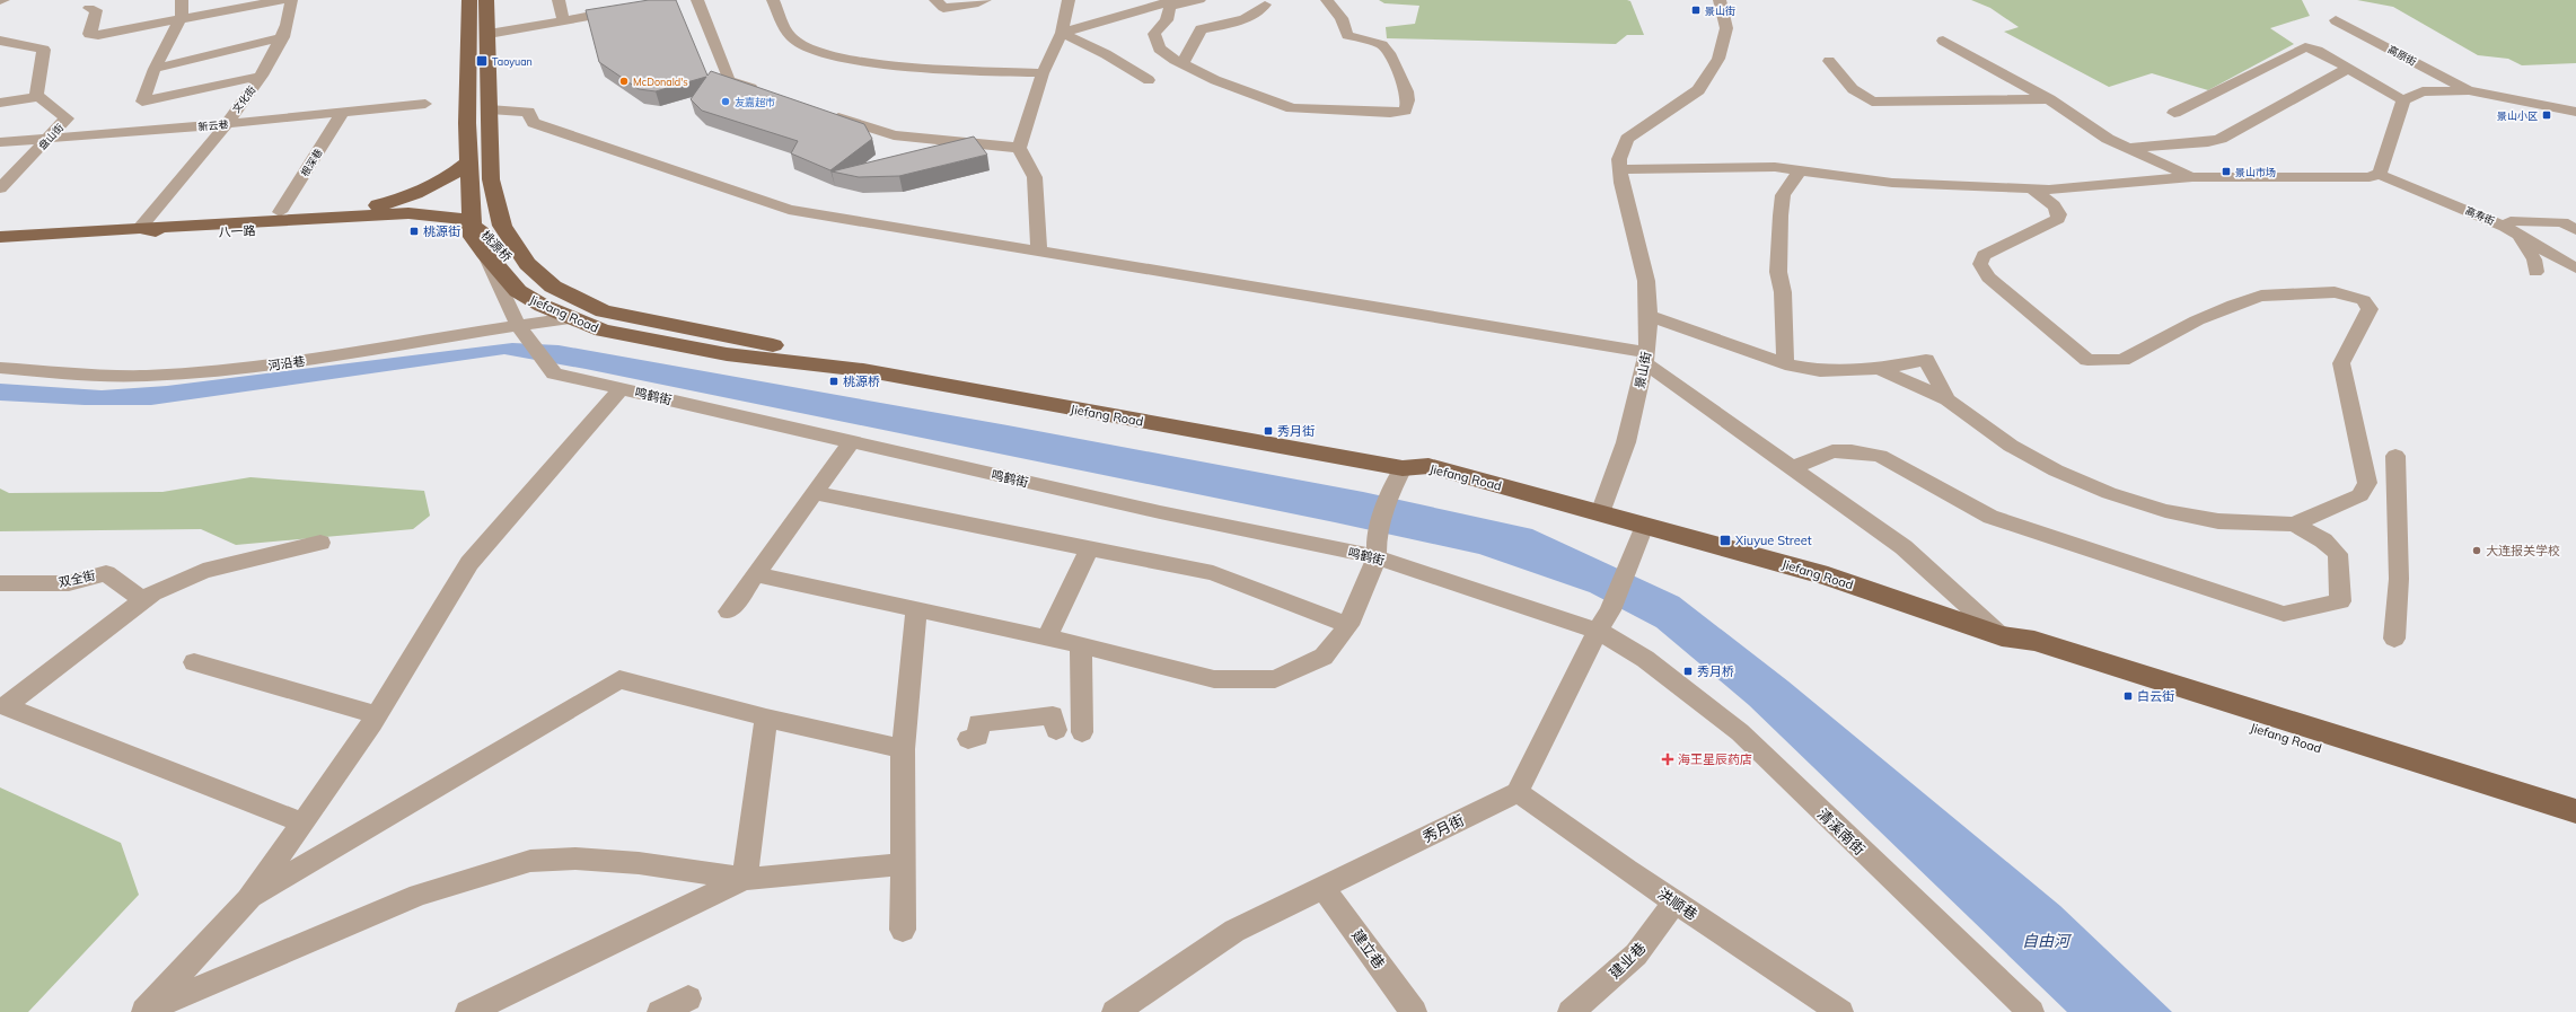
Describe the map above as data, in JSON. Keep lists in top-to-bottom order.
{
  "streets": {
    "main road": ["八一路", "桃源桥", "Jiefang Road"],
    "street": [
      "高原街",
      "文化街",
      "新云巷",
      "盘山街",
      "根深巷",
      "高寿街",
      "河沿巷",
      "景山街",
      "鸣鹤街",
      "双全街",
      "秀月街",
      "清溪南街",
      "洪顺巷",
      "建立巷",
      "建业巷"
    ]
  },
  "crossings": [
    ["文化街", "新云巷"],
    ["文化街", "八一路"],
    ["文化街", "桃源桥"],
    ["新云巷", "盘山街"],
    ["新云巷", "根深巷"],
    ["八一路", "桃源桥"],
    ["八一路", "Jiefang Road"],
    ["八一路", "鸣鹤街"],
    ["桃源桥", "Jiefang Road"],
    ["Jiefang Road", "河沿巷"],
    ["Jiefang Road", "景山街"],
    ["Jiefang Road", "鸣鹤街"],
    ["河沿巷", "鸣鹤街"],
    ["鸣鹤街", "清溪南街"],
    ["秀月街", "洪顺巷"],
    ["秀月街", "建立巷"],
    ["洪顺巷", "建业巷"]
  ],
  "water": ["自由河"],
  "places": {
    "transit": [
      "景山街",
      "Taoyuan",
      "景山小区",
      "景山市场",
      "桃源街",
      "桃源桥",
      "秀月街",
      "Xiuyue Street",
      "秀月桥",
      "白云街"
    ],
    "other": ["McDonald's", "友嘉超市", "大连报关学校"],
    "health": ["海王星辰药店"]
  }
}
